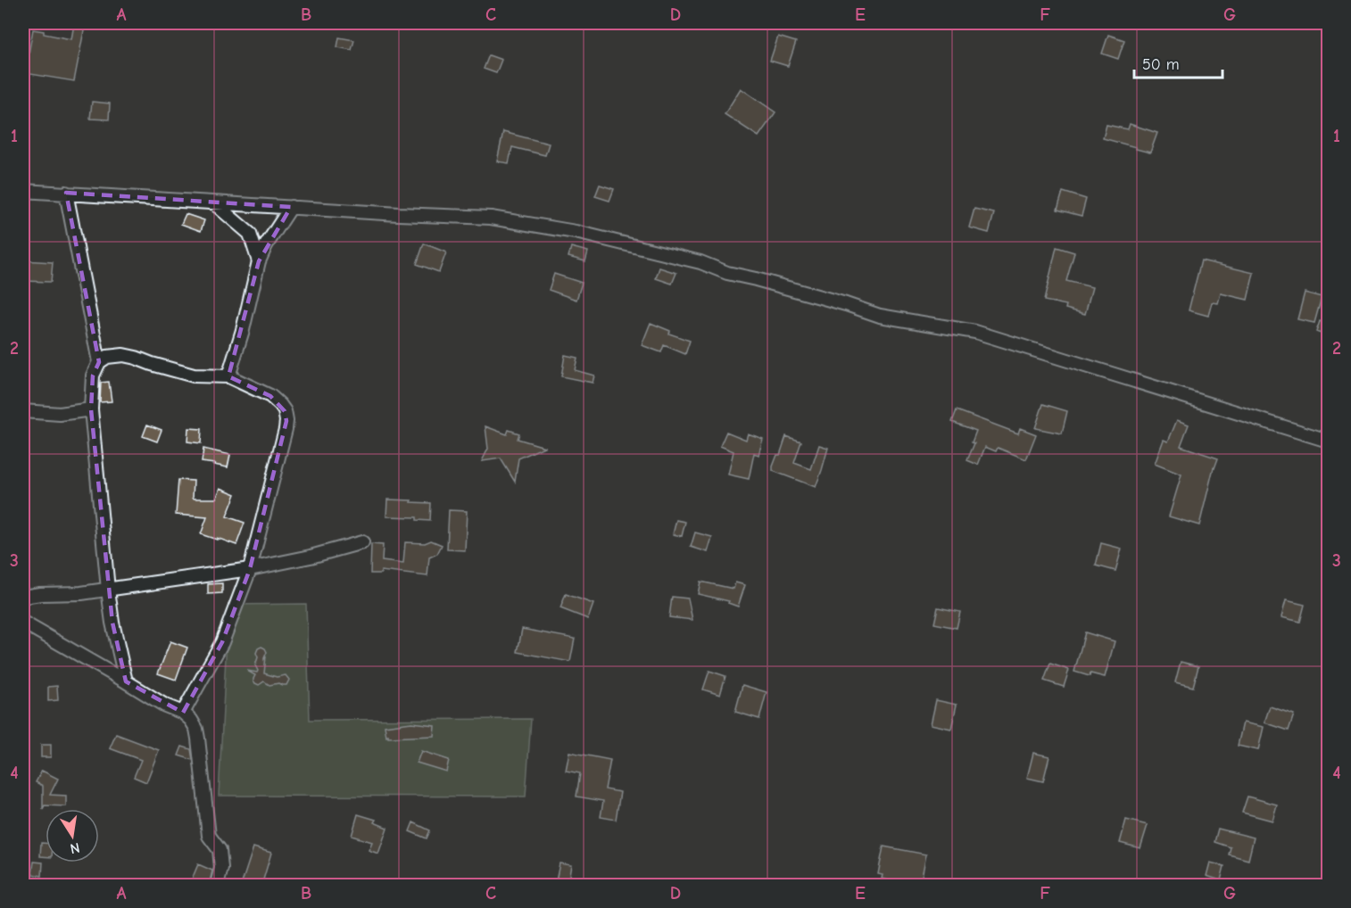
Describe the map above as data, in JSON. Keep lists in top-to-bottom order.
{
  "scale_bar": "50 m",
  "north": "bottom",
  "grid": {
    "columns": [
      "A",
      "B",
      "C",
      "D",
      "E",
      "F",
      "G"
    ],
    "rows": [
      "1",
      "2",
      "3",
      "4"
    ]
  }
}
